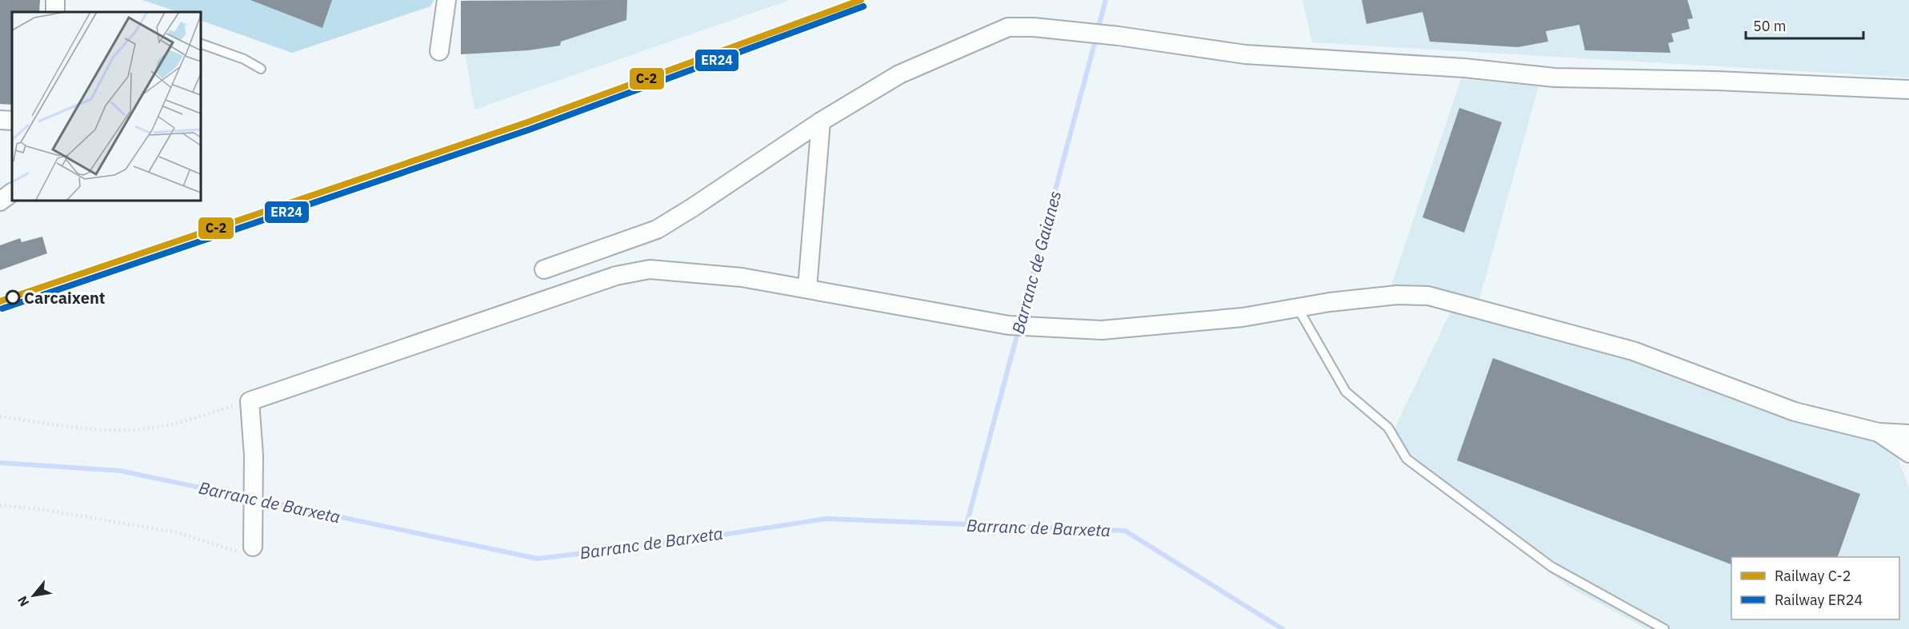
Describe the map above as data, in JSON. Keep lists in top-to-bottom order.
{
  "water": ["Barranc de Gaianes", "Barranc de Barxeta"],
  "places": ["Carcaixent"],
  "lines": ["rail line C-2", "rail line ER24"],
  "legend": ["Railway C-2", "Railway ER24"],
  "scale_bar": "50 m",
  "north": "bottom left"
}
